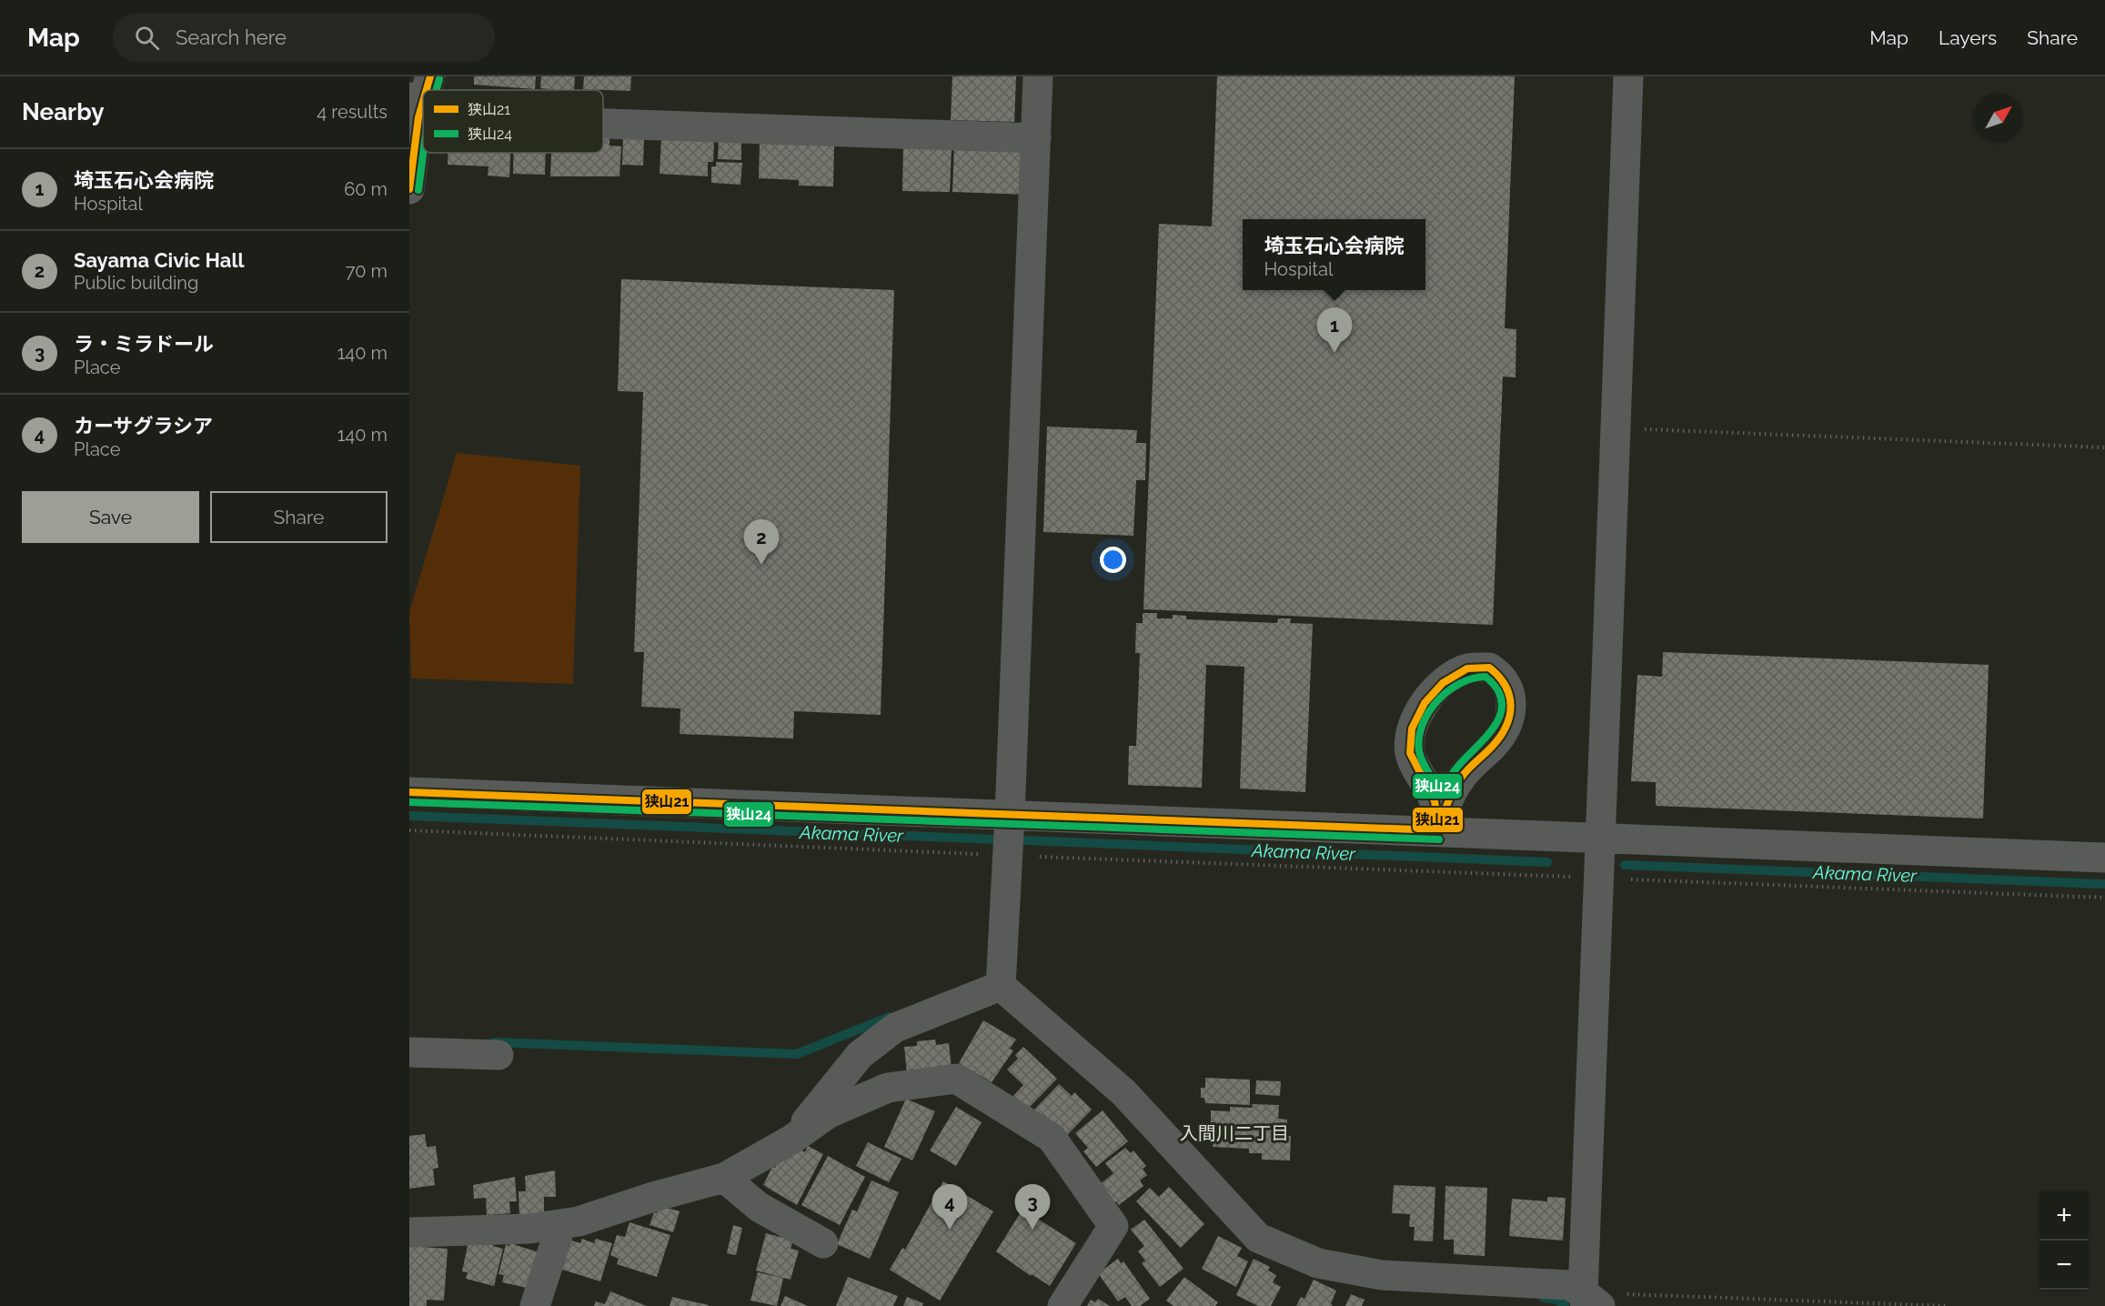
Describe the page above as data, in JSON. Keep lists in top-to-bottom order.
{
  "districts": ["入間川二丁目"],
  "water": ["Akama River"],
  "lines": ["transit line 狭山21", "transit line 狭山24"],
  "legend": ["狭山21", "狭山24"],
  "north": "top right",
  "page": {
    "header": "Map",
    "search": "Search here",
    "nav": ["Map", "Layers", "Share"],
    "heading": ["Nearby", "4 results"],
    "list": [
      {
        "mark": "1",
        "name": "埼玉石心会病院",
        "note": "Hospital",
        "value": "60 m"
      },
      {
        "mark": "2",
        "name": "Sayama Civic Hall",
        "note": "Public building",
        "value": "70 m"
      },
      {
        "mark": "3",
        "name": "ラ・ミラドール",
        "note": "Place",
        "value": "140 m"
      },
      {
        "mark": "4",
        "name": "カーサグラシア",
        "note": "Place",
        "value": "140 m"
      }
    ],
    "popup": ["埼玉石心会病院", "Hospital"],
    "pins": [
      "1",
      "2",
      "3",
      "4"
    ],
    "buttons": ["Save", "Share"],
    "map_buttons": ["+", "−"]
  }
}
